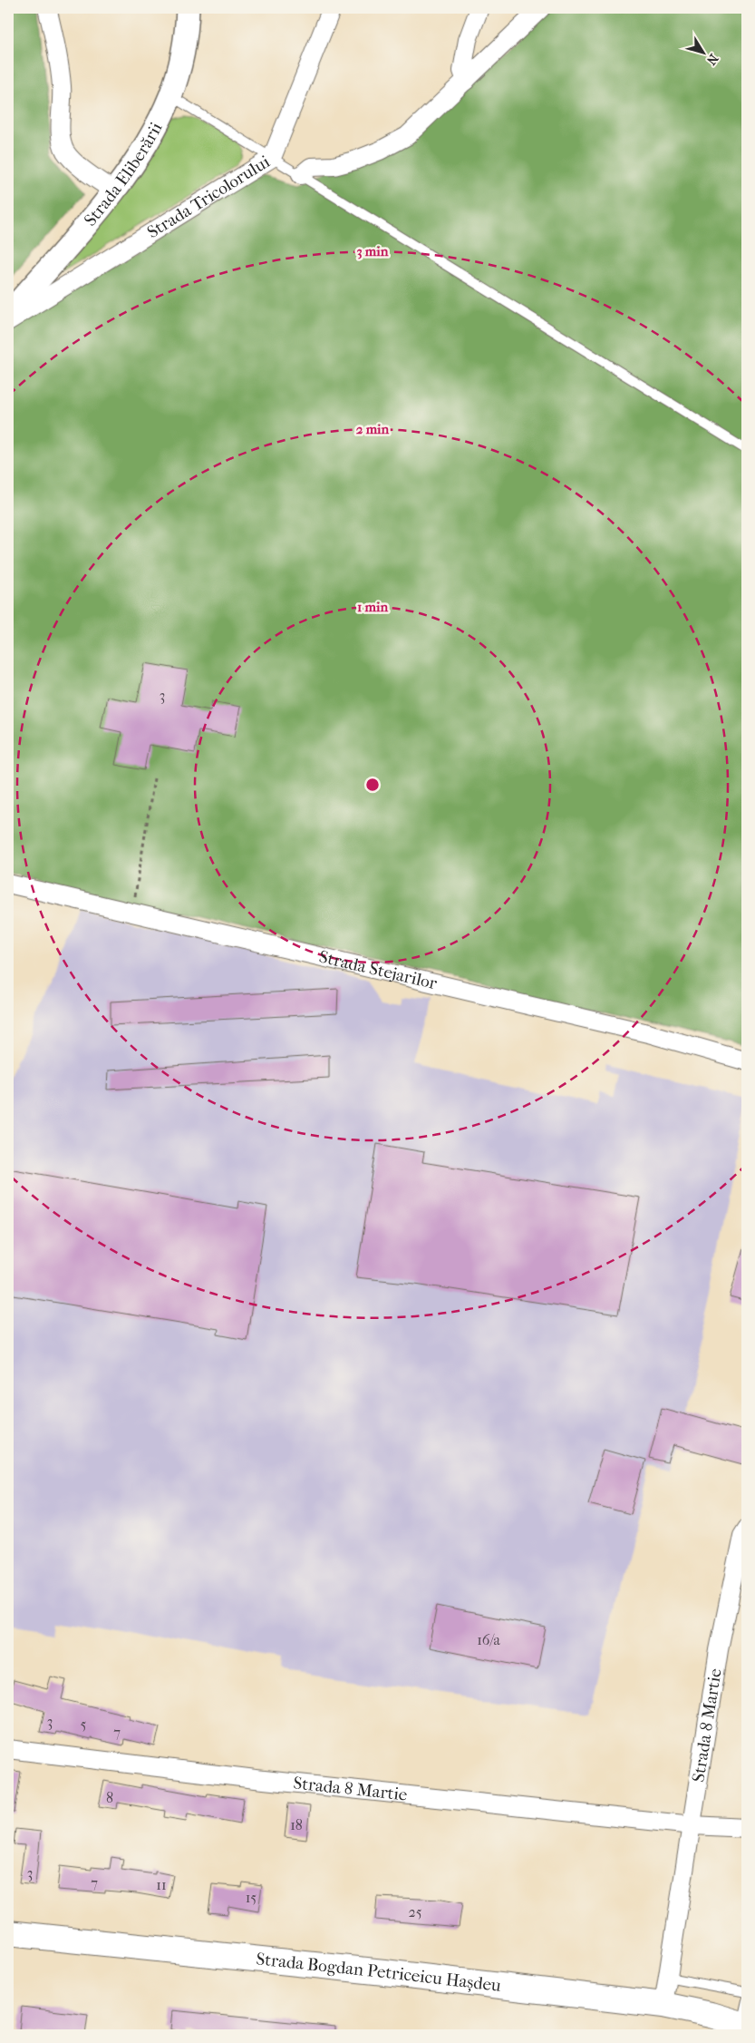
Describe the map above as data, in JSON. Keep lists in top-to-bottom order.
{
  "streets": {
    "main road": ["Strada Bogdan Petriceicu Hașdeu"],
    "street": [
      "Strada Eliberării",
      "Strada Tricolorului",
      "Strada Stejarilor",
      "Strada 8 Martie"
    ]
  },
  "crossings": [
    ["Strada 8 Martie", "Strada Bogdan Petriceicu Hașdeu"]
  ],
  "house_numbers": [
    "3",
    "16/a",
    "3",
    "5",
    "7",
    "8",
    "18",
    "3",
    "7",
    "11",
    "15",
    "25"
  ],
  "north": "bottom right",
  "rings": ["3 min", "2 min", "1 min"]
}
